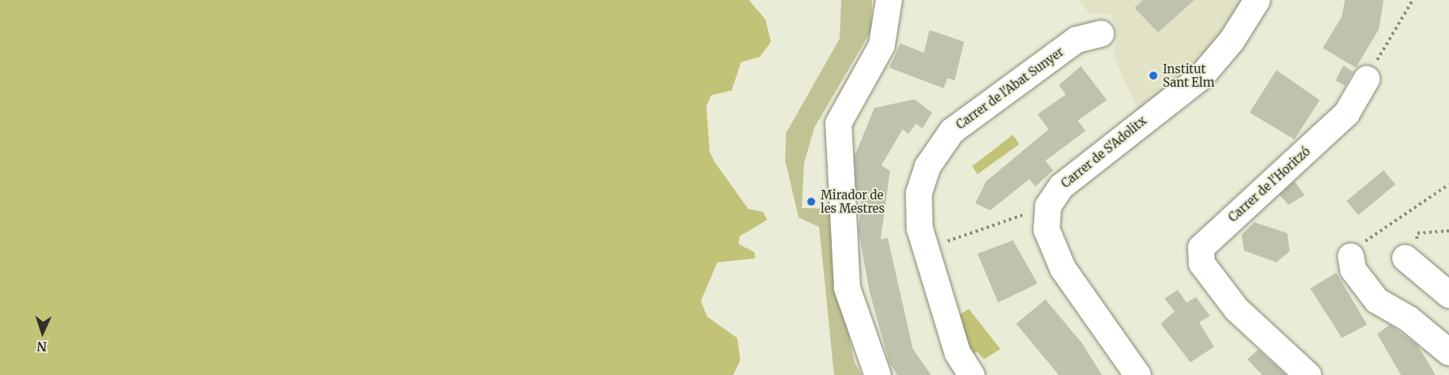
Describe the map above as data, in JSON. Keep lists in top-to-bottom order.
{
  "streets": {
    "street": ["Carrer de l'Abat Sunyer", "Carrer de S'Adolitx", "Carrer de l'Horitzó"]
  },
  "places": ["Institut Sant Elm", "Mirador de les Mestres"],
  "north": "bottom"
}
